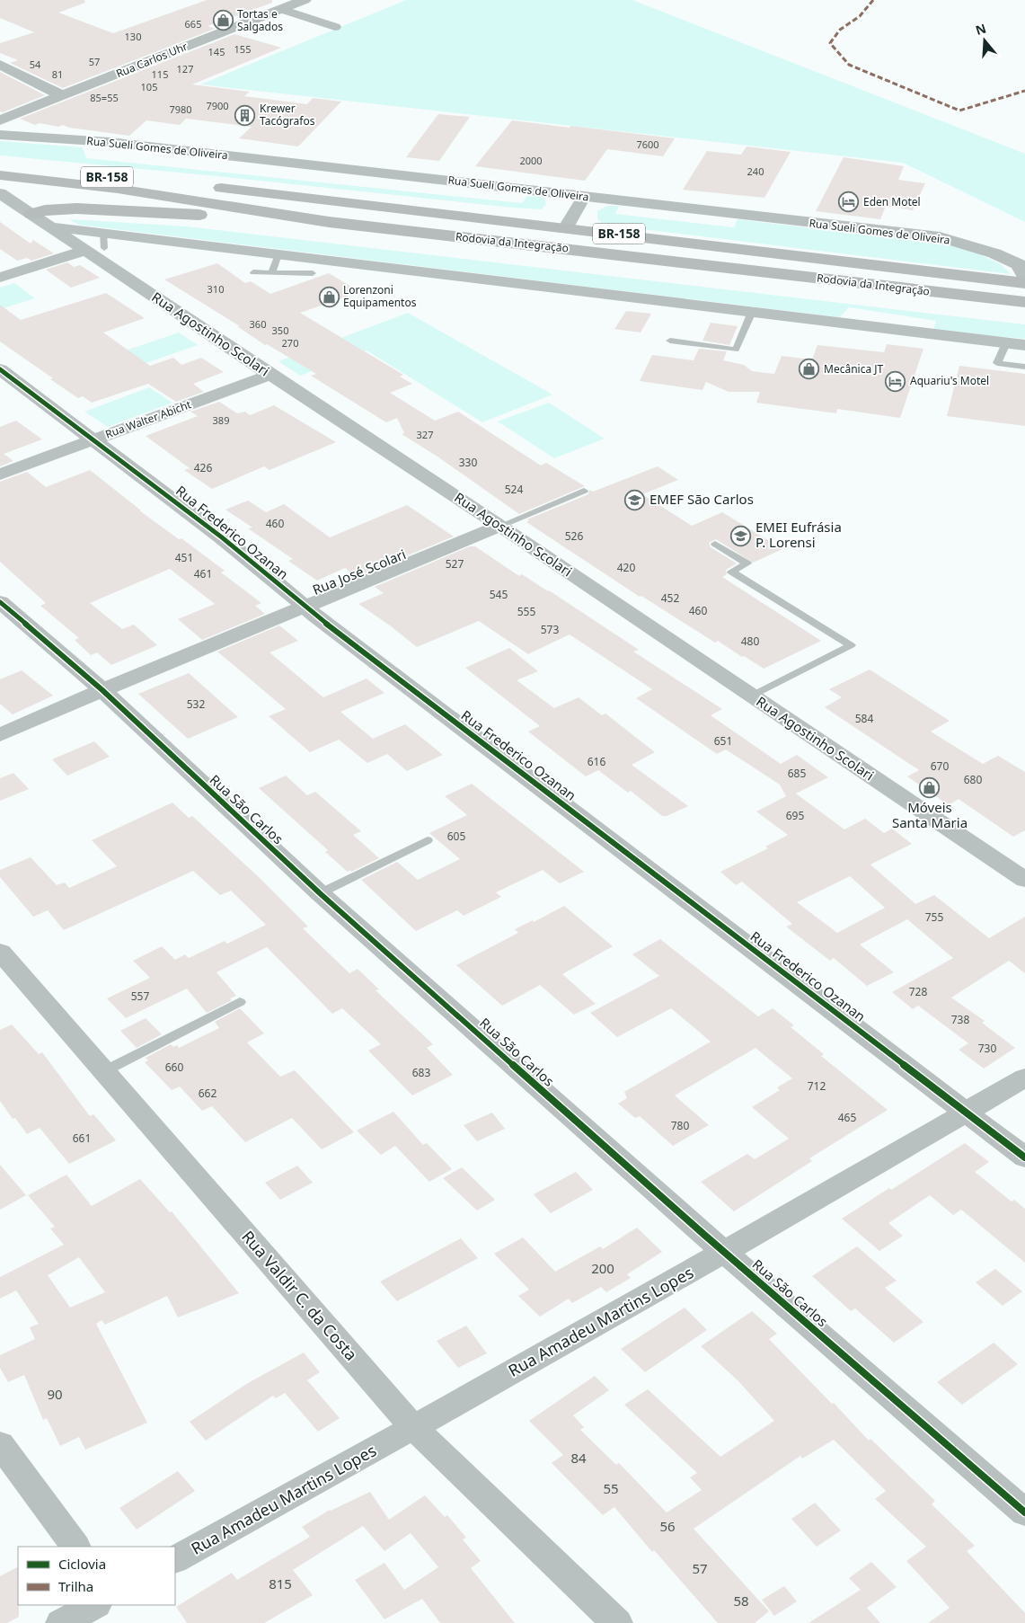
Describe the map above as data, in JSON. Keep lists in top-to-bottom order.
{
  "streets": {
    "highway": ["BR-158", "Rodovia da Integração"],
    "street": [
      "Rua Carlos Uhr",
      "Rua Sueli Gomes de Oliveira",
      "Rua Agostinho Scolari",
      "Rua Walter Abicht",
      "Rua Frederico Ozanan",
      "Rua José Scolari",
      "Rua São Carlos",
      "Rua Valdir C. da Costa",
      "Rua Amadeu Martins Lopes"
    ]
  },
  "crossings": [
    ["Rua Agostinho Scolari", "Rua Walter Abicht"],
    ["Rua Agostinho Scolari", "Rua José Scolari"],
    ["Rua Walter Abicht", "Rua Frederico Ozanan"],
    ["Rua Frederico Ozanan", "Rua José Scolari"],
    ["Rua Frederico Ozanan", "Rua Amadeu Martins Lopes"],
    ["Rua José Scolari", "Rua São Carlos"],
    ["Rua São Carlos", "Rua Amadeu Martins Lopes"],
    ["Rua Valdir C. da Costa", "Rua Amadeu Martins Lopes"]
  ],
  "places": {
    "shop": [
      "Tortas e Salgados",
      "Lorenzoni Equipamentos",
      "Mecânica JT",
      "Móveis Santa Maria"
    ],
    "building": ["Krewer Tacógrafos"],
    "hotel": ["Eden Motel", "Aquariu's Motel"],
    "school or university": ["EMEF São Carlos", "EMEI Eufrásia P. Lorensi"]
  },
  "house_numbers": [
    "665",
    "130",
    "155",
    "145",
    "57",
    "54",
    "127",
    "81",
    "115",
    "105",
    "85=55",
    "7900",
    "7980",
    "7600",
    "2000",
    "240",
    "310",
    "360",
    "350",
    "270",
    "389",
    "327",
    "330",
    "426",
    "524",
    "460",
    "526",
    "451",
    "527",
    "420",
    "461",
    "545",
    "452",
    "460",
    "555",
    "573",
    "480",
    "532",
    "584",
    "651",
    "616",
    "670",
    "685",
    "680",
    "695",
    "605",
    "755",
    "728",
    "557",
    "738",
    "730",
    "660",
    "683",
    "712",
    "662",
    "465",
    "780",
    "661",
    "200",
    "90",
    "84",
    "55",
    "56",
    "57",
    "815",
    "58"
  ],
  "legend": ["Ciclovia", "Trilha"],
  "north": "top"
}
